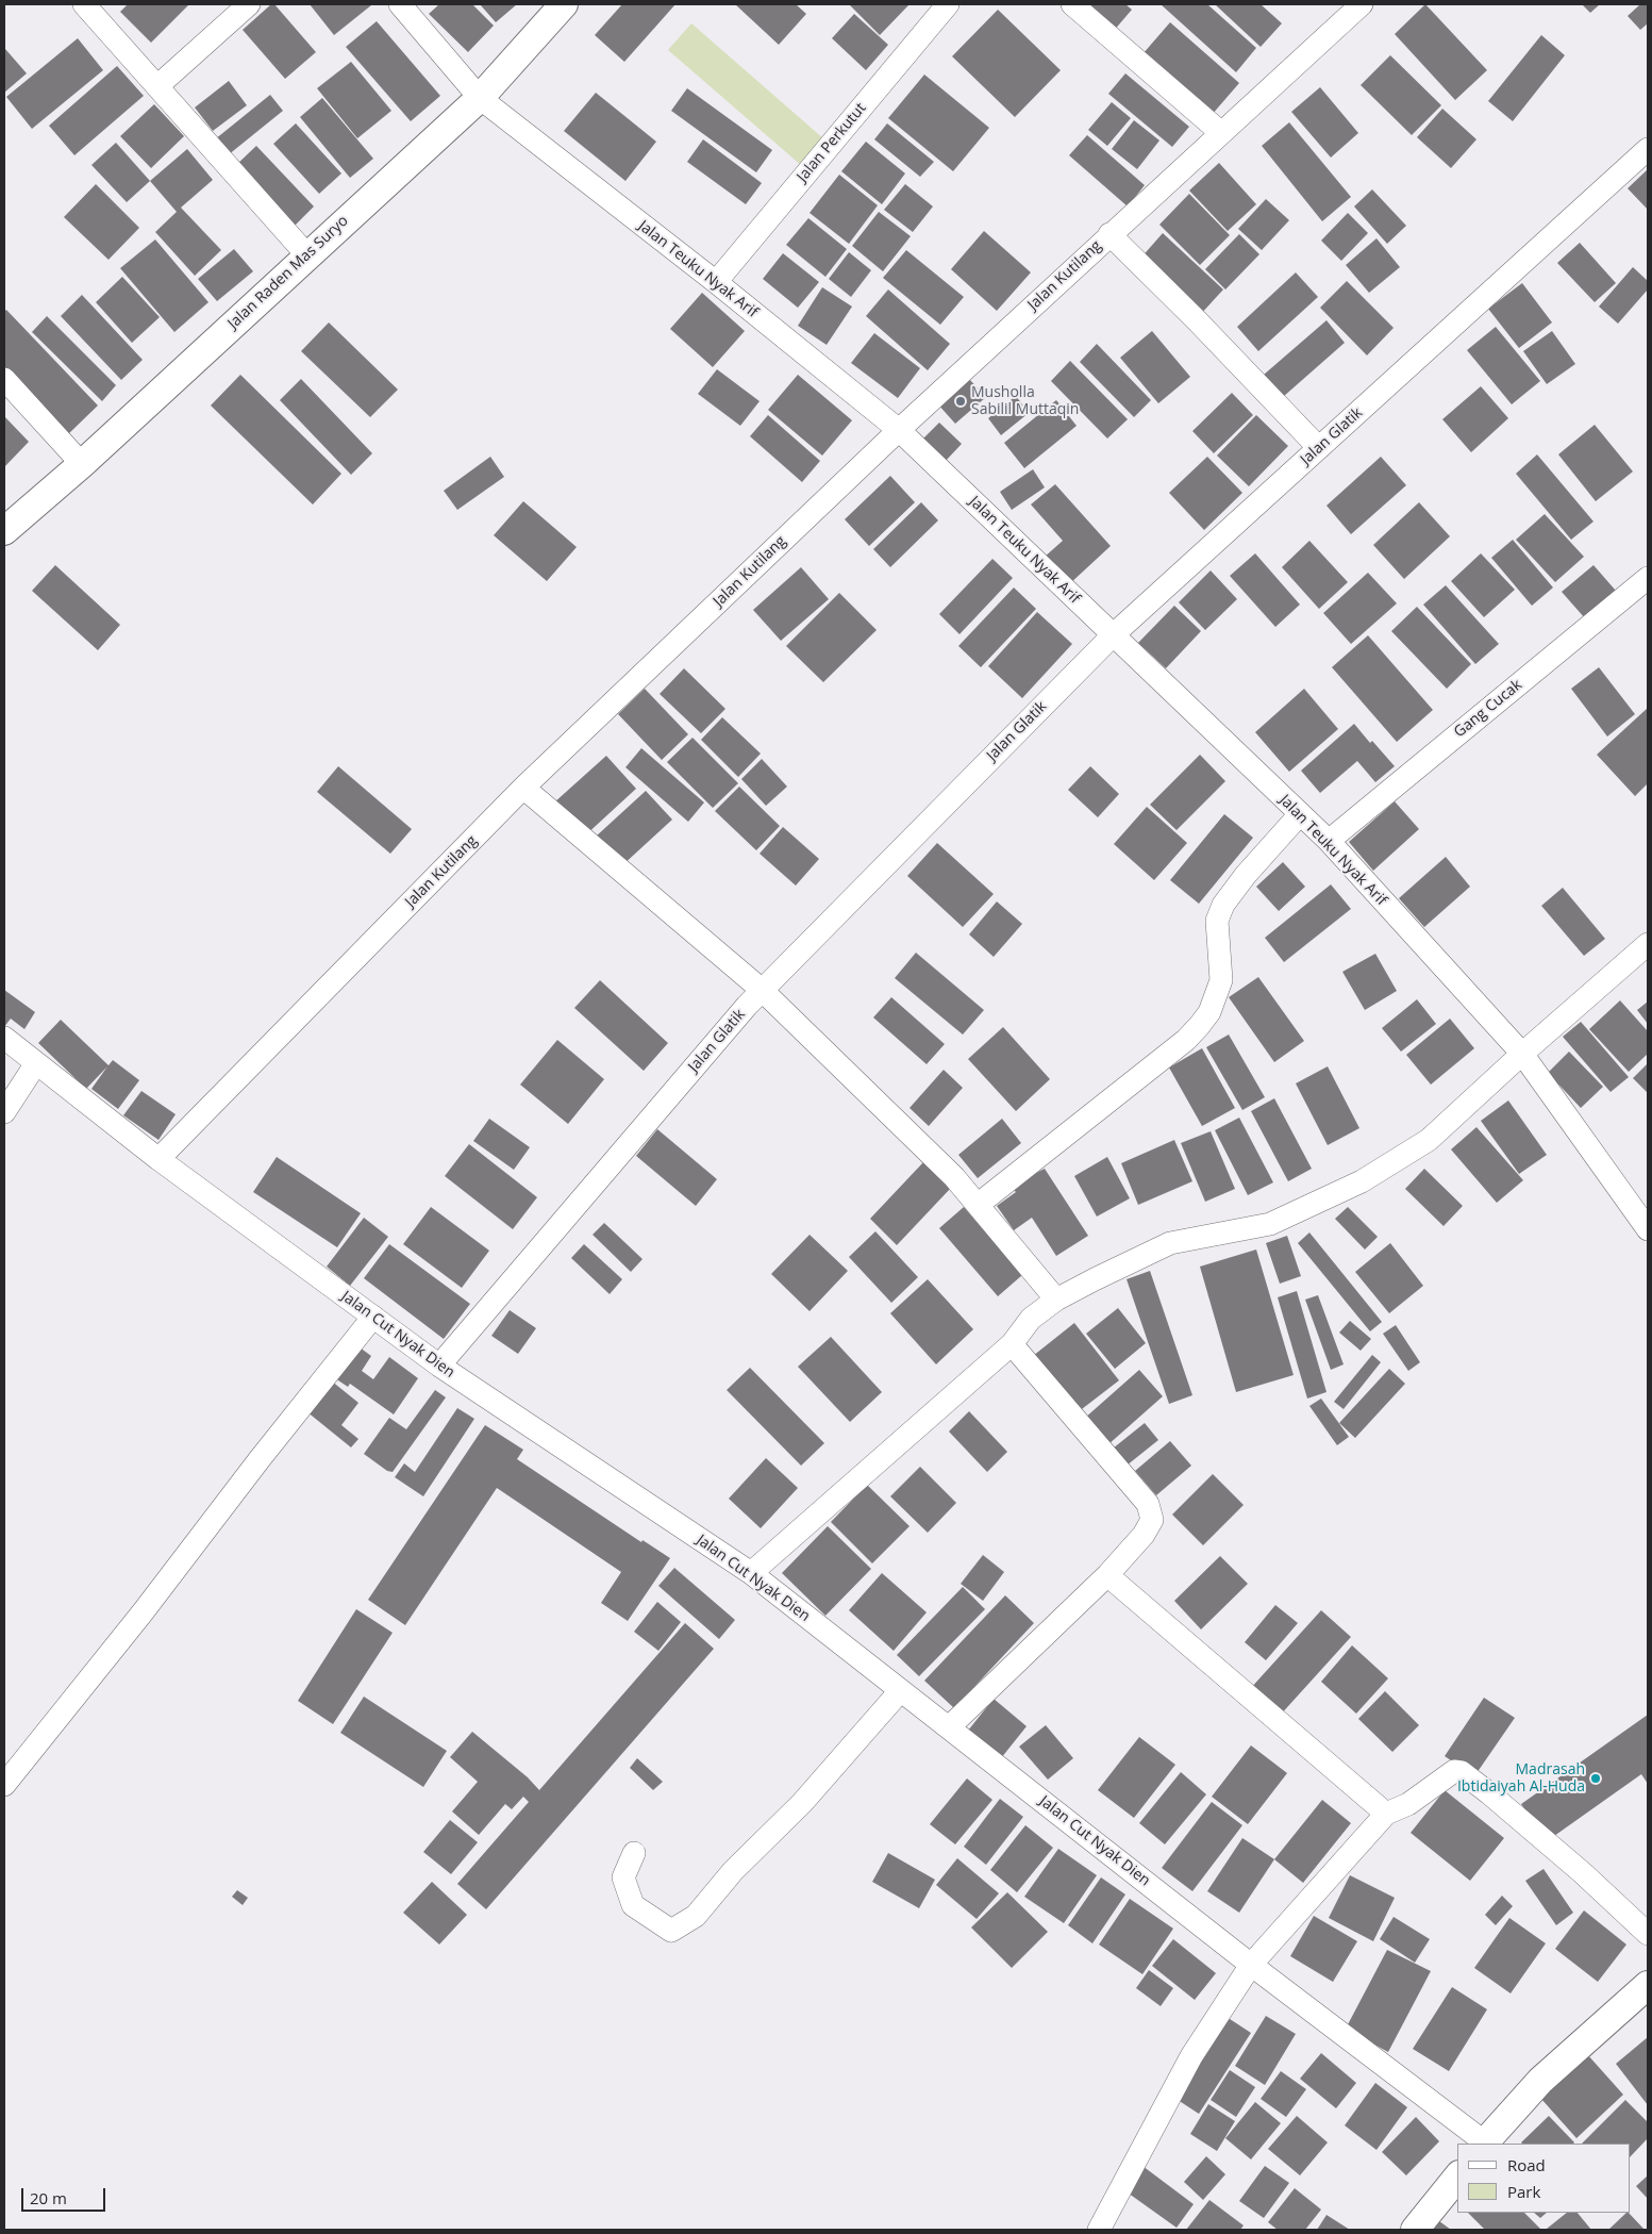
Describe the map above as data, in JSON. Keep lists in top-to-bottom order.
{
  "streets": {
    "street": [
      "Jalan Perkutut",
      "Jalan Teuku Nyak Arif",
      "Jalan Raden Mas Suryo",
      "Jalan Kutilang",
      "Jalan Glatik",
      "Gang Cucak",
      "Jalan Cut Nyak Dien"
    ]
  },
  "crossings": [
    ["Jalan Perkutut", "Jalan Teuku Nyak Arif"],
    ["Jalan Teuku Nyak Arif", "Jalan Raden Mas Suryo"],
    ["Jalan Teuku Nyak Arif", "Jalan Kutilang"],
    ["Jalan Teuku Nyak Arif", "Jalan Glatik"],
    ["Jalan Teuku Nyak Arif", "Gang Cucak"],
    ["Jalan Kutilang", "Jalan Cut Nyak Dien"],
    ["Jalan Glatik", "Jalan Cut Nyak Dien"]
  ],
  "places": ["Musholla Sabilil Muttaqin", "Madrasah Ibtidaiyah Al-Huda"],
  "legend": ["Road", "Park"],
  "scale_bar": "20 m"
}
